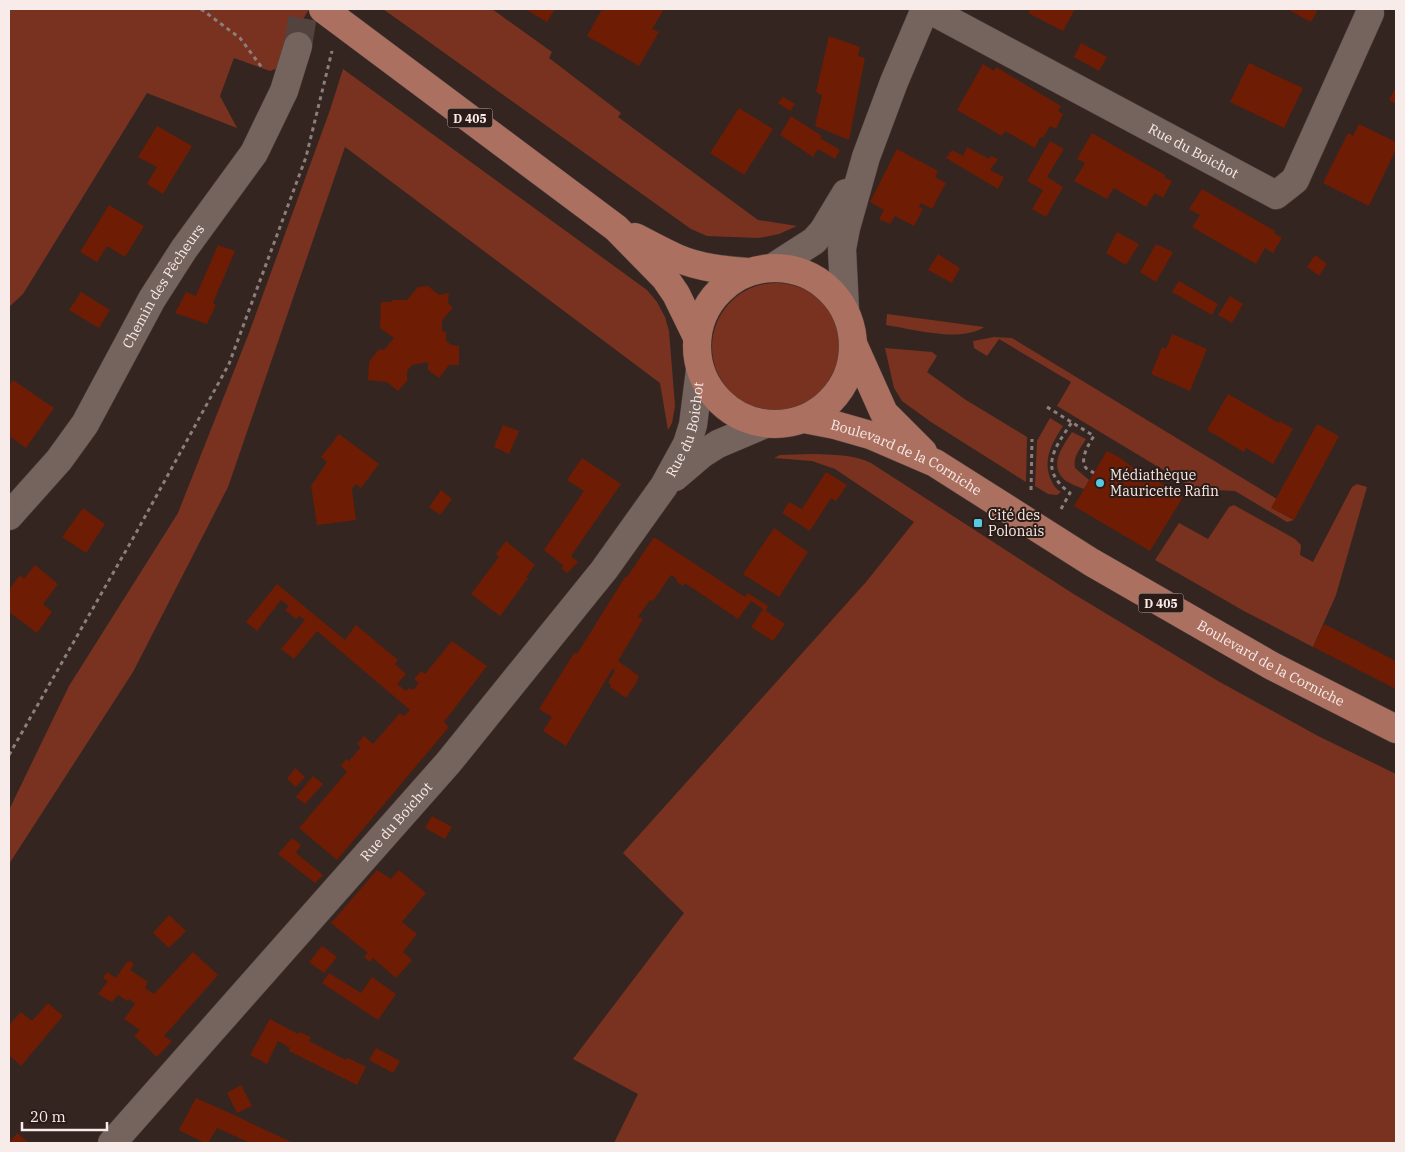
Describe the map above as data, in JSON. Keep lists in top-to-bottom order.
{
  "streets": {
    "main road": ["D 405", "Boulevard de la Corniche"],
    "street": ["Rue du Boichot", "Chemin des Pêcheurs"]
  },
  "crossings": [
    ["D 405", "Rue du Boichot"],
    ["D 405", "Boulevard de la Corniche"],
    ["Rue du Boichot", "Boulevard de la Corniche"]
  ],
  "places": {
    "other": ["Médiathèque Mauricette Rafin"],
    "transit": ["Cité des Polonais"]
  },
  "scale_bar": "20 m"
}
